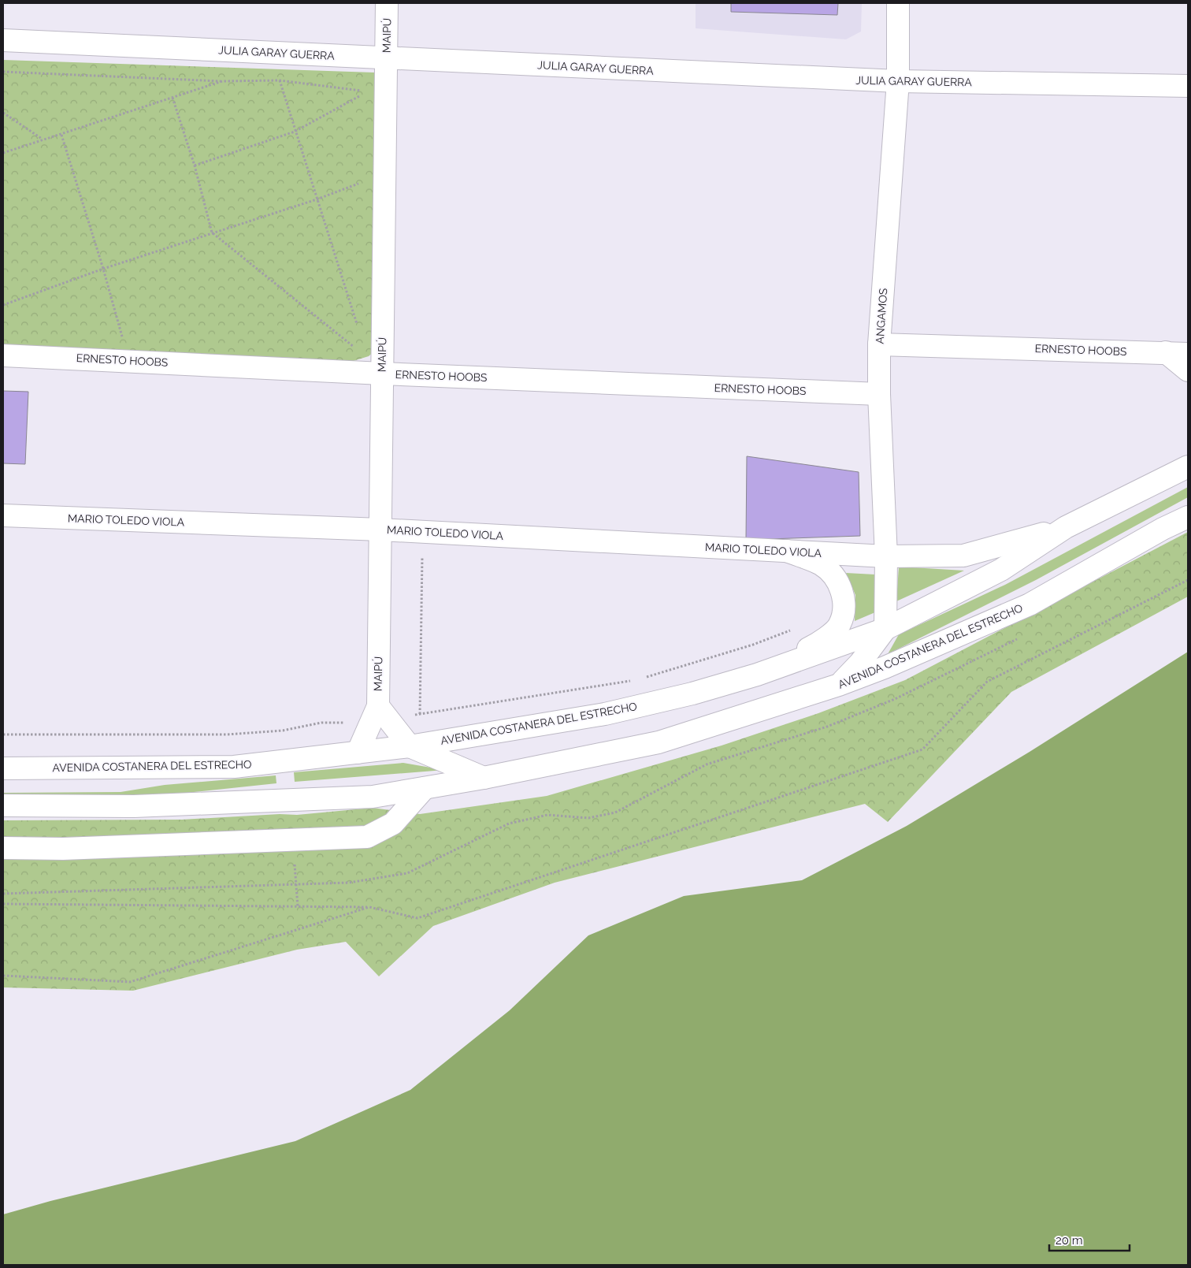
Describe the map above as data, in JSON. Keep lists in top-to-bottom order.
{
  "streets": {
    "street": [
      "MAIPÚ",
      "JULIA GARAY GUERRA",
      "ANGAMOS",
      "ERNESTO HOOBS",
      "MARIO TOLEDO VIOLA",
      "AVENIDA COSTANERA DEL ESTRECHO"
    ]
  },
  "crossings": [
    ["MAIPÚ", "JULIA GARAY GUERRA"],
    ["MAIPÚ", "ERNESTO HOOBS"],
    ["MAIPÚ", "MARIO TOLEDO VIOLA"],
    ["MAIPÚ", "AVENIDA COSTANERA DEL ESTRECHO"],
    ["JULIA GARAY GUERRA", "ANGAMOS"],
    ["ANGAMOS", "ERNESTO HOOBS"],
    ["ANGAMOS", "MARIO TOLEDO VIOLA"],
    ["ANGAMOS", "AVENIDA COSTANERA DEL ESTRECHO"],
    ["MARIO TOLEDO VIOLA", "AVENIDA COSTANERA DEL ESTRECHO"]
  ],
  "scale_bar": "20 m"
}
